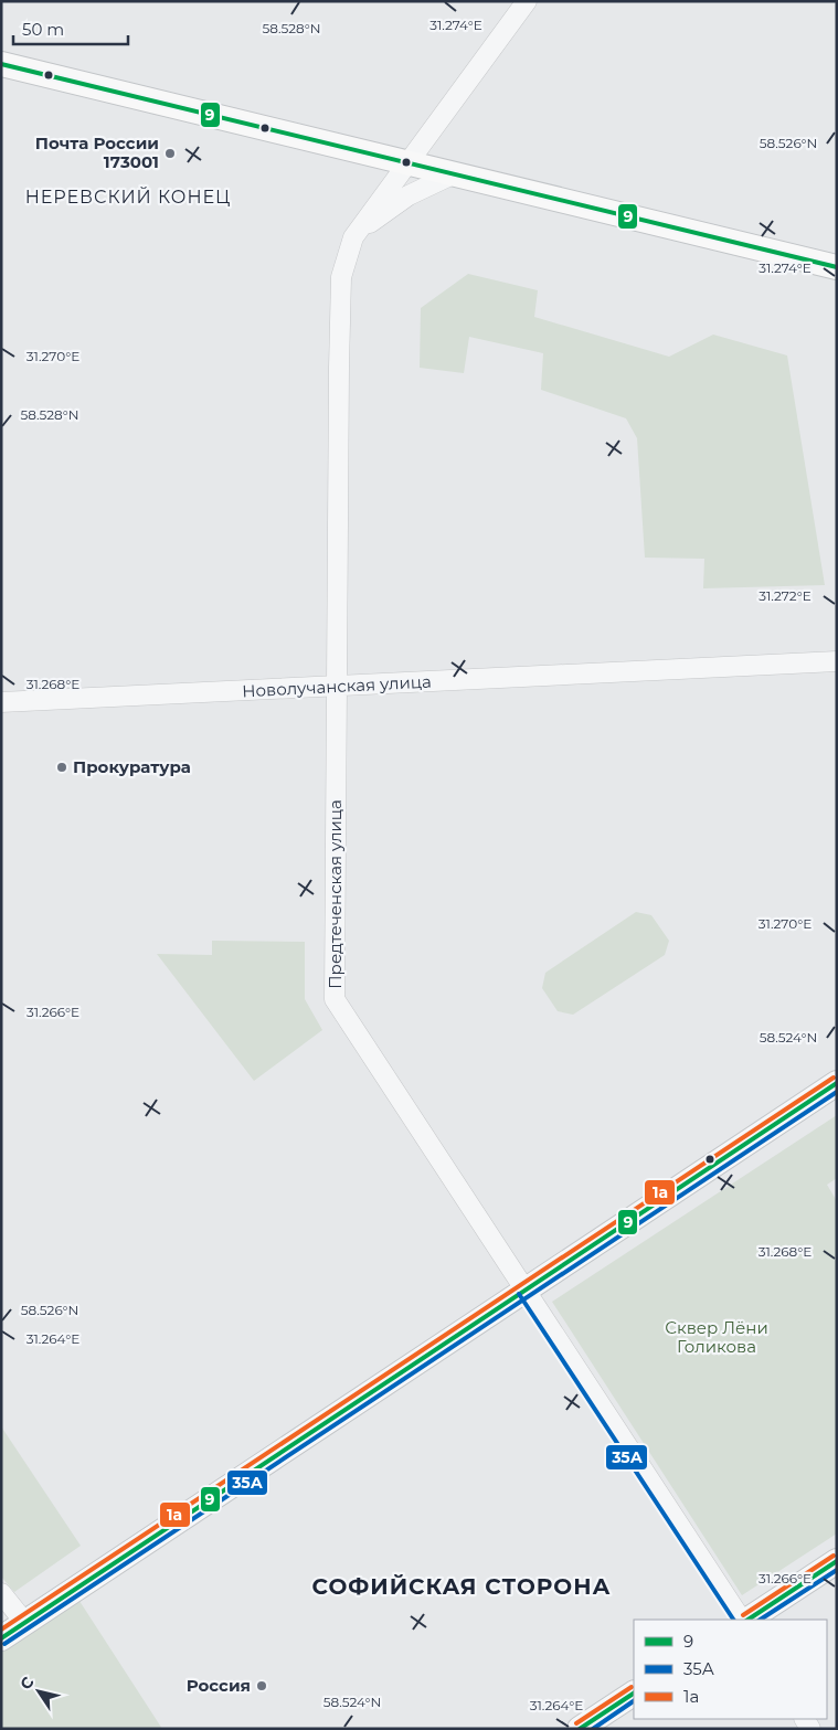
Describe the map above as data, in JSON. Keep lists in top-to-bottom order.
{
  "streets": {
    "street": ["Новолучанская улица", "Предтеченская улица"]
  },
  "crossings": [
    ["Новолучанская улица", "Предтеченская улица"]
  ],
  "districts": ["НЕРЕВСКИЙ КОНЕЦ", "СОФИЙСКАЯ СТОРОНА"],
  "parks": ["Сквер Лёни Голикова"],
  "places": ["Почта России 173001", "Прокуратура", "Россия"],
  "lines": ["transit line 9", "transit line 1a", "transit line 35А"],
  "legend": ["9", "35А", "1a"],
  "scale_bar": "50 m",
  "north": "top left",
  "coordinates": [
    "31.274°E",
    "58.528°N",
    "58.526°N",
    "31.270°E",
    "31.272°E",
    "31.268°E",
    "31.266°E",
    "58.524°N",
    "31.264°E"
  ]
}
